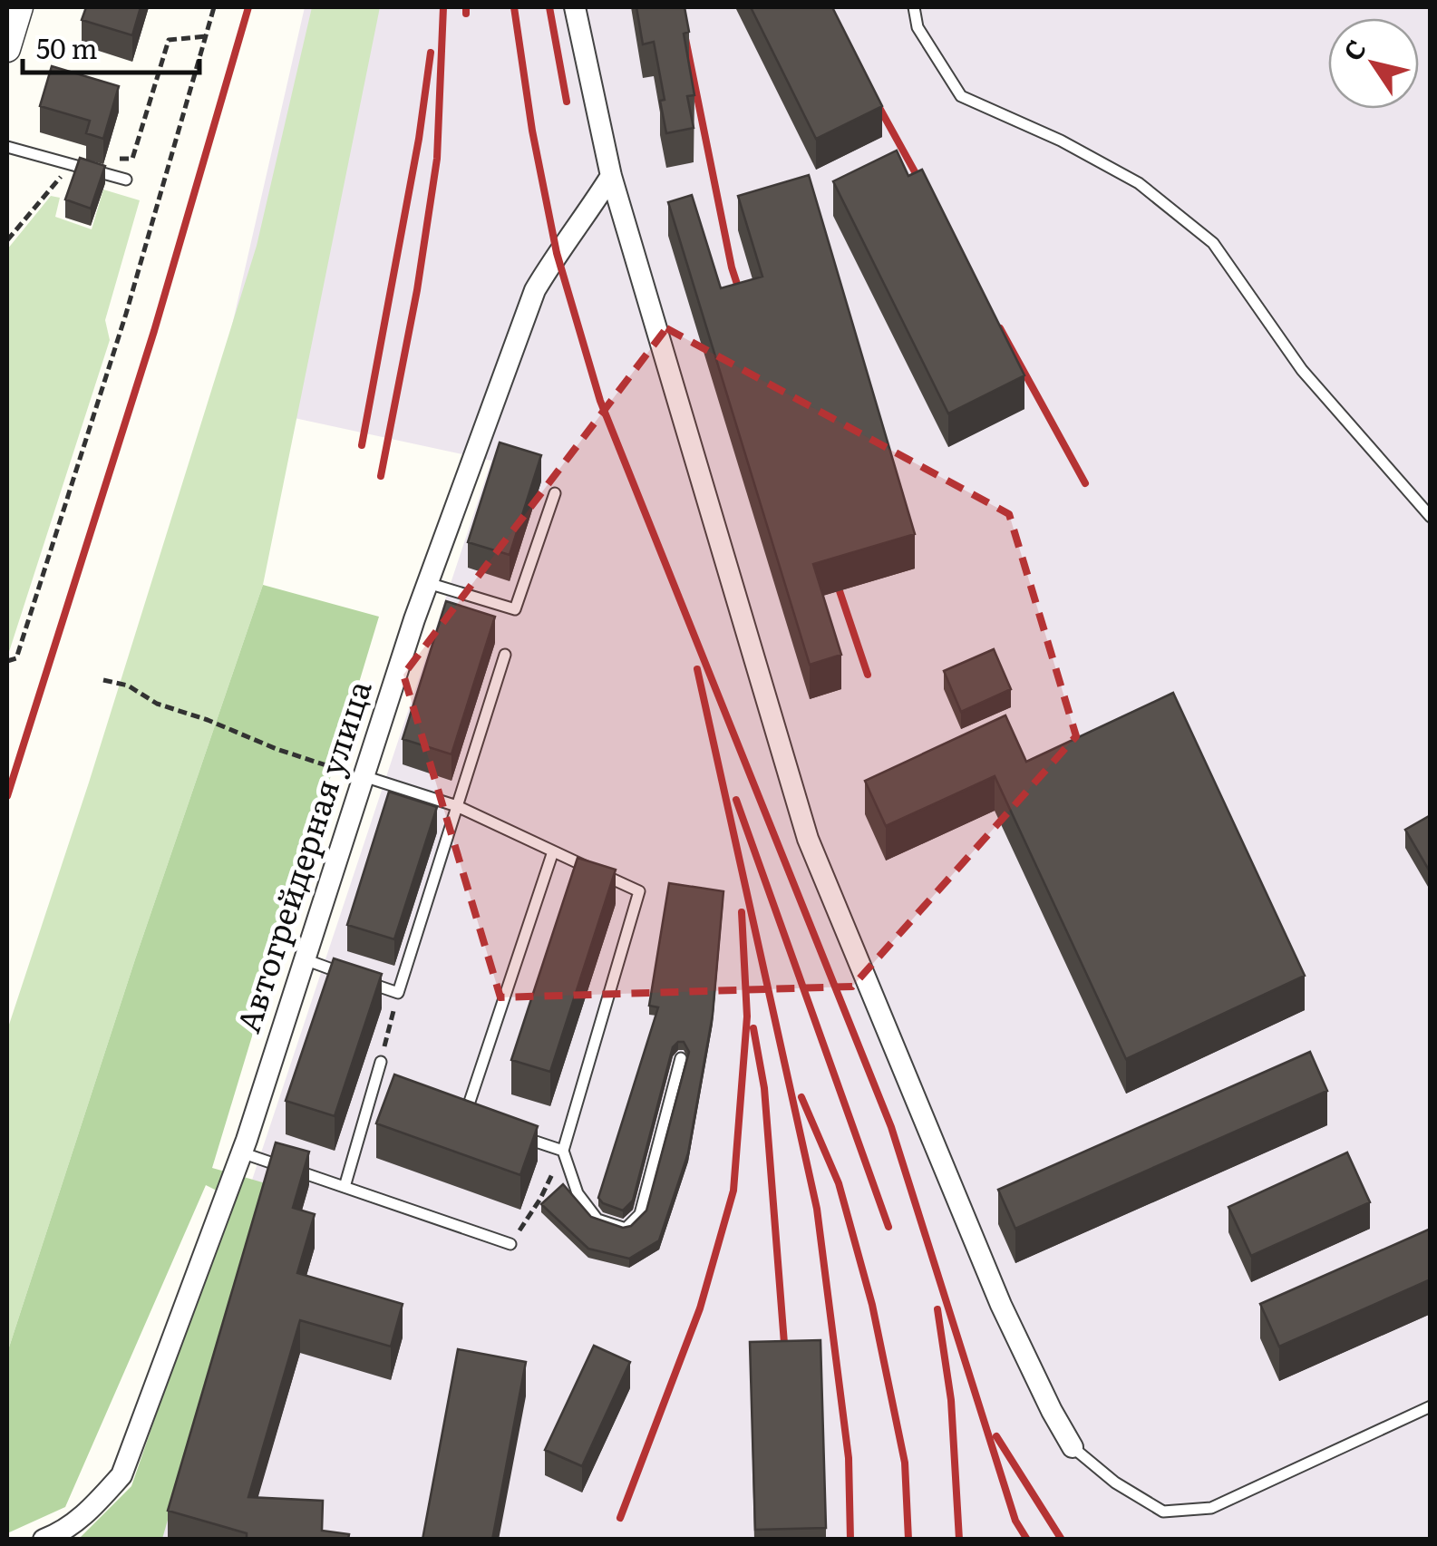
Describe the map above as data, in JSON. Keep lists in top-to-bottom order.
{
  "streets": {
    "street": ["Автогрейдерная улица"]
  },
  "scale_bar": "50 m",
  "north": "top left"
}
